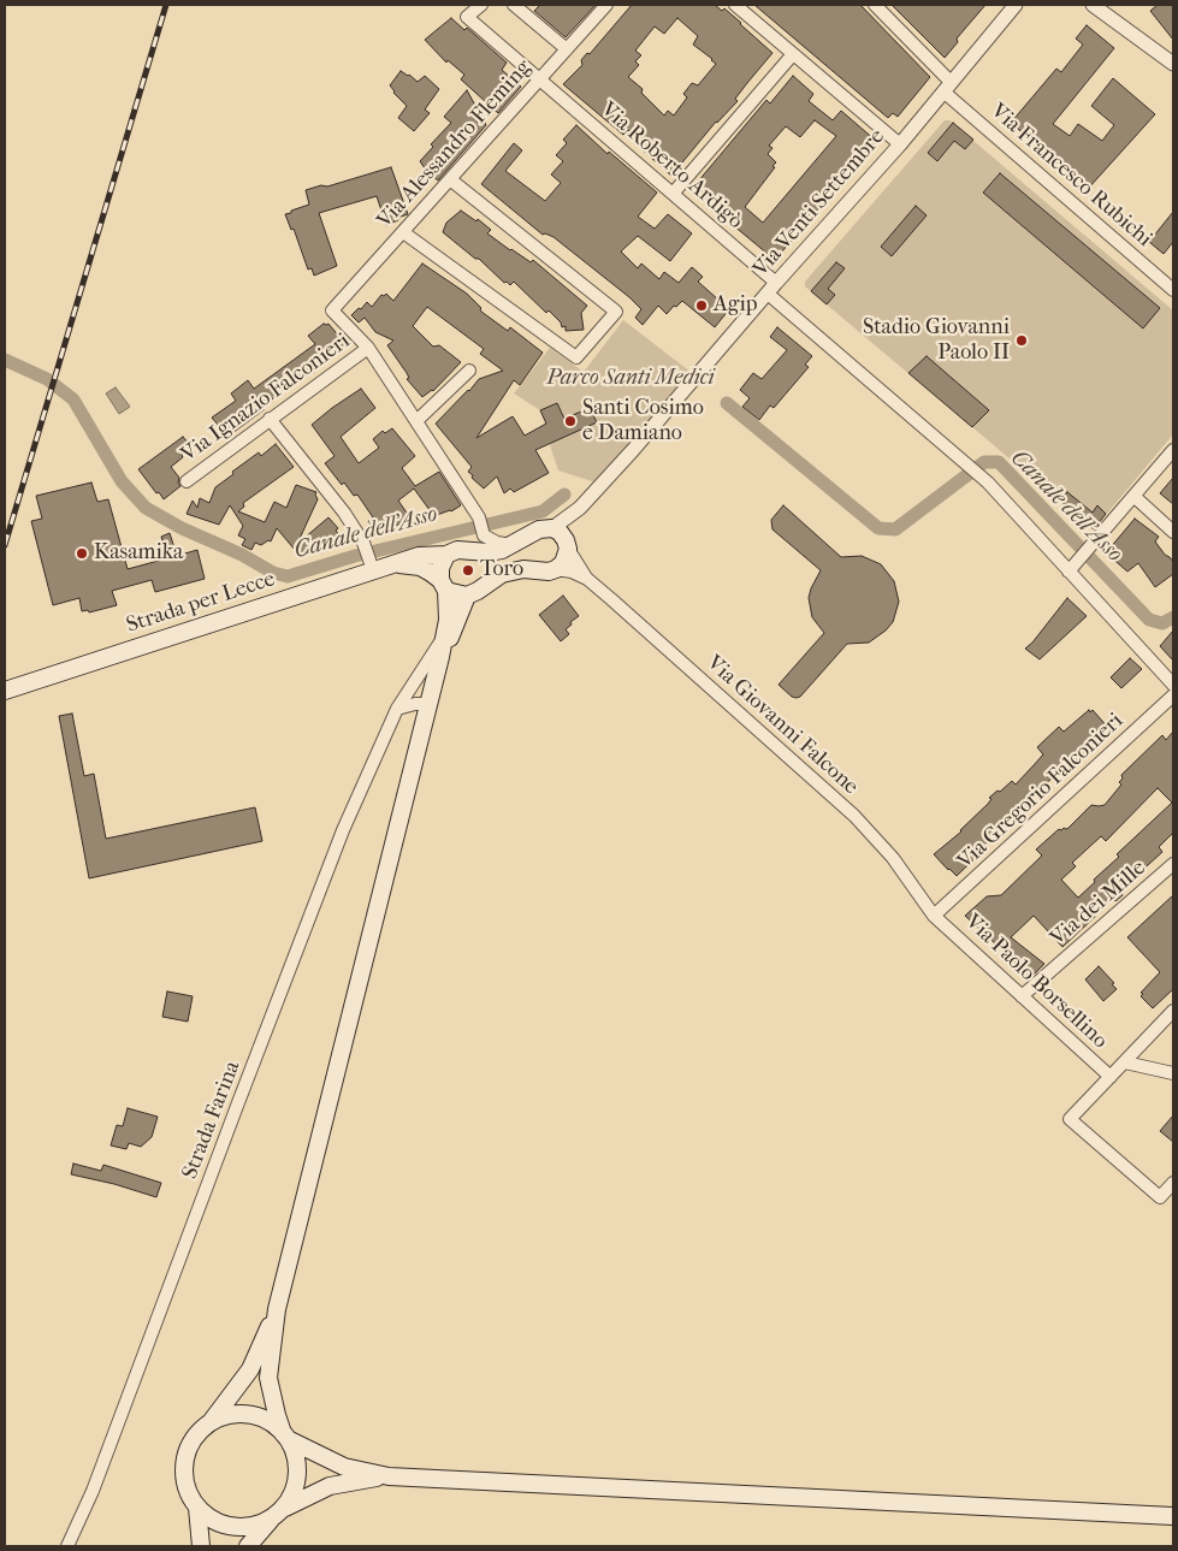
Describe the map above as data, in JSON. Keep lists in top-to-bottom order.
{
  "streets": {
    "main road": ["Strada per Lecce"],
    "street": [
      "Via Alessandro Fleming",
      "Via Roberto Ardigò",
      "Via Francesco Rubichi",
      "Via Venti Settembre",
      "Via Ignazio Falconieri",
      "Via Giovanni Falcone",
      "Via Gregorio Falconieri",
      "Via dei Mille",
      "Via Paolo Borsellino",
      "Strada Farina"
    ]
  },
  "crossings": [
    ["Via Alessandro Fleming", "Via Roberto Ardigò"],
    ["Via Alessandro Fleming", "Via Ignazio Falconieri"],
    ["Via Roberto Ardigò", "Via Venti Settembre"],
    ["Via Francesco Rubichi", "Via Venti Settembre"],
    ["Via Venti Settembre", "Strada per Lecce"],
    ["Via Venti Settembre", "Via Giovanni Falcone"],
    ["Via Giovanni Falcone", "Via Gregorio Falconieri"],
    ["Via Giovanni Falcone", "Via Paolo Borsellino"],
    ["Via Gregorio Falconieri", "Via Paolo Borsellino"],
    ["Via dei Mille", "Via Paolo Borsellino"]
  ],
  "water": ["Canale dell'Asso"],
  "parks": ["Parco Santi Medici"],
  "places": [
    "Agip",
    "Stadio Giovanni Paolo II",
    "Santi Cosimo e Damiano",
    "Kasamika",
    "Toro"
  ]
}
